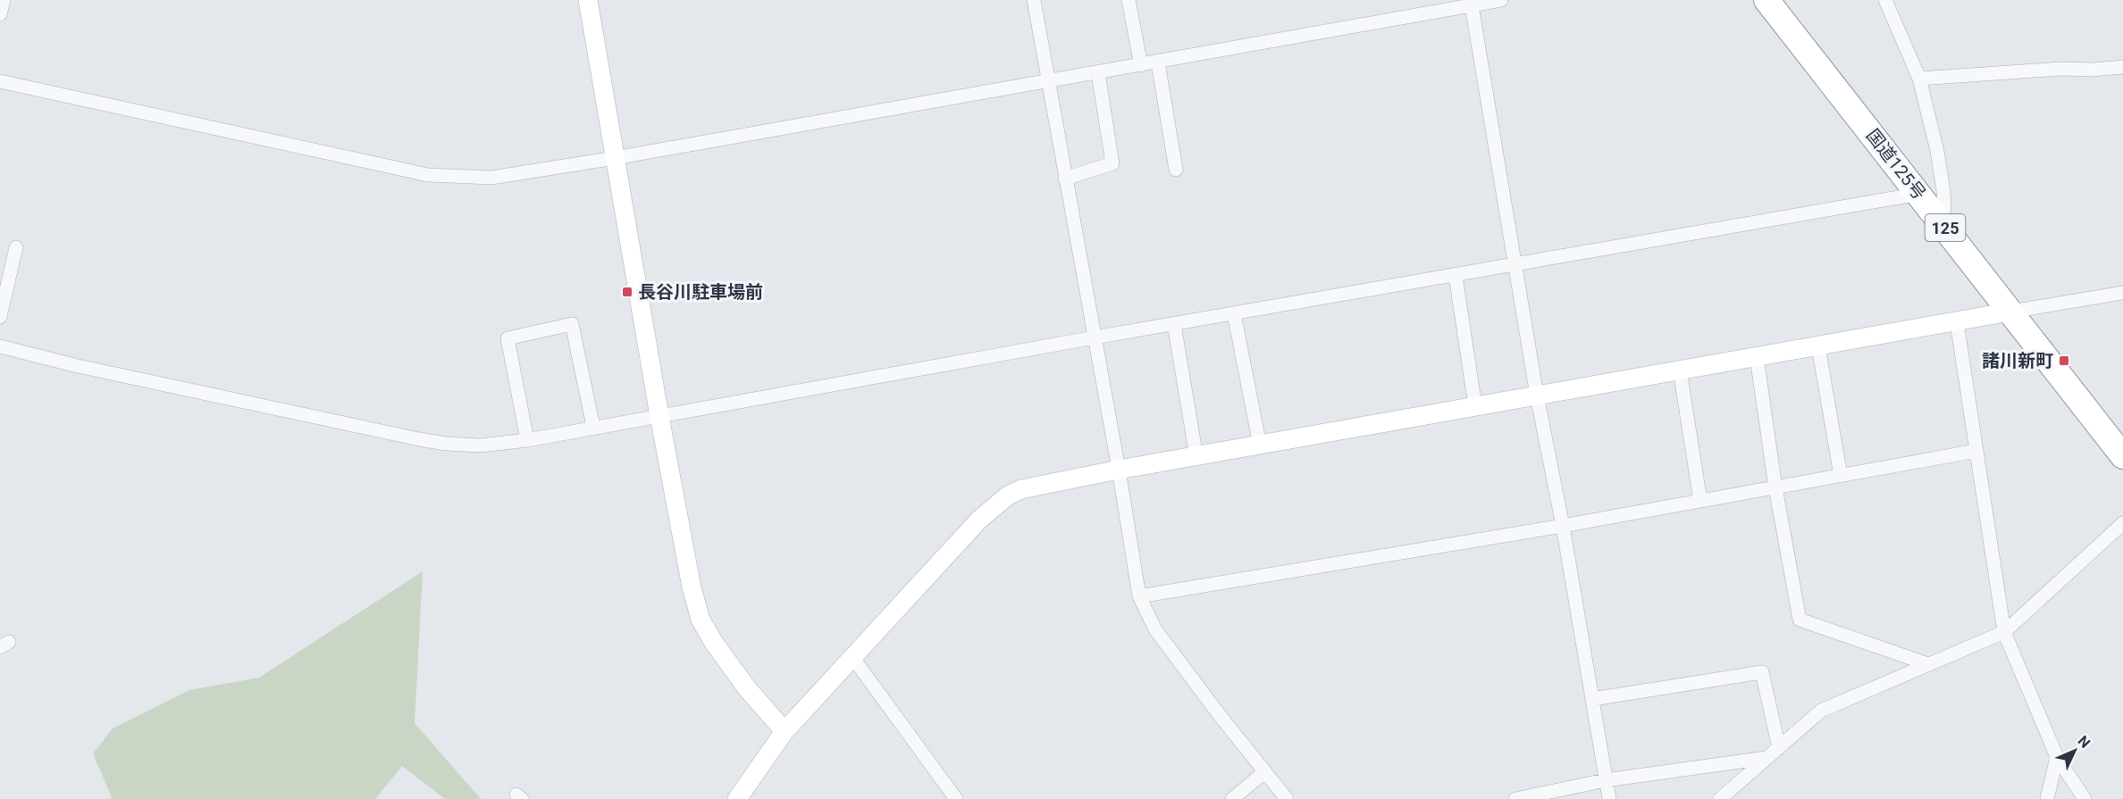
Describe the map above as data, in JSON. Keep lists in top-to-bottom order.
{
  "streets": {
    "highway": ["国道125号", "125"]
  },
  "places": {
    "transit": ["長谷川駐車場前", "諸川新町"]
  },
  "north": "top right"
}
